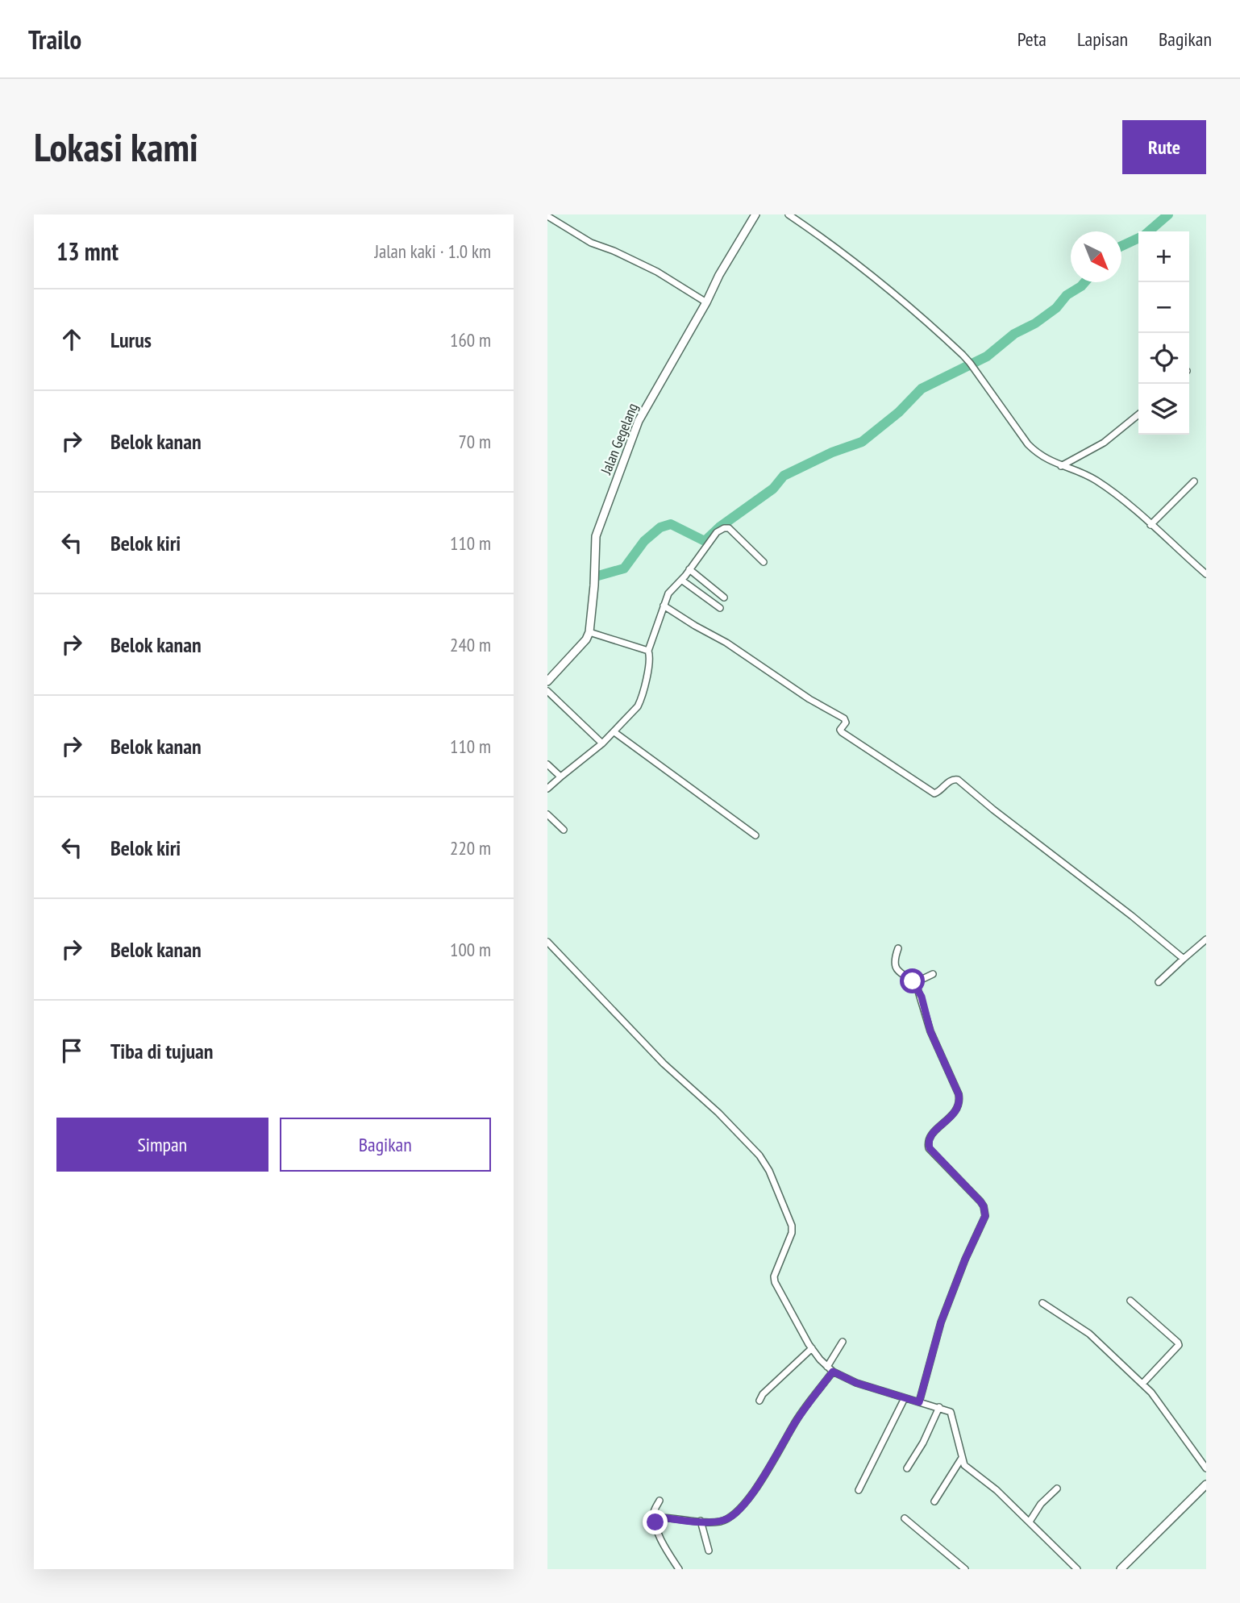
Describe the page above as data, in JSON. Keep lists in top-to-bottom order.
{
  "streets": {
    "street": ["Jalan Gegelang"]
  },
  "north": "bottom right",
  "page": {
    "header": "Trailo",
    "nav": ["Peta", "Lapisan", "Bagikan"],
    "buttons": [
      "Rute",
      ["Simpan", "Bagikan"]
    ],
    "title": "Lokasi kami",
    "heading": ["13 mnt", "Jalan kaki · 1.0 km"],
    "map_buttons": ["+", "−"],
    "list": [
      ["Lurus", "160 m"],
      ["Belok kanan", "70 m"],
      ["Belok kiri", "110 m"],
      ["Belok kanan", "240 m"],
      ["Belok kanan", "110 m"],
      ["Belok kiri", "220 m"],
      ["Belok kanan", "100 m"],
      "Tiba di tujuan"
    ]
  }
}
